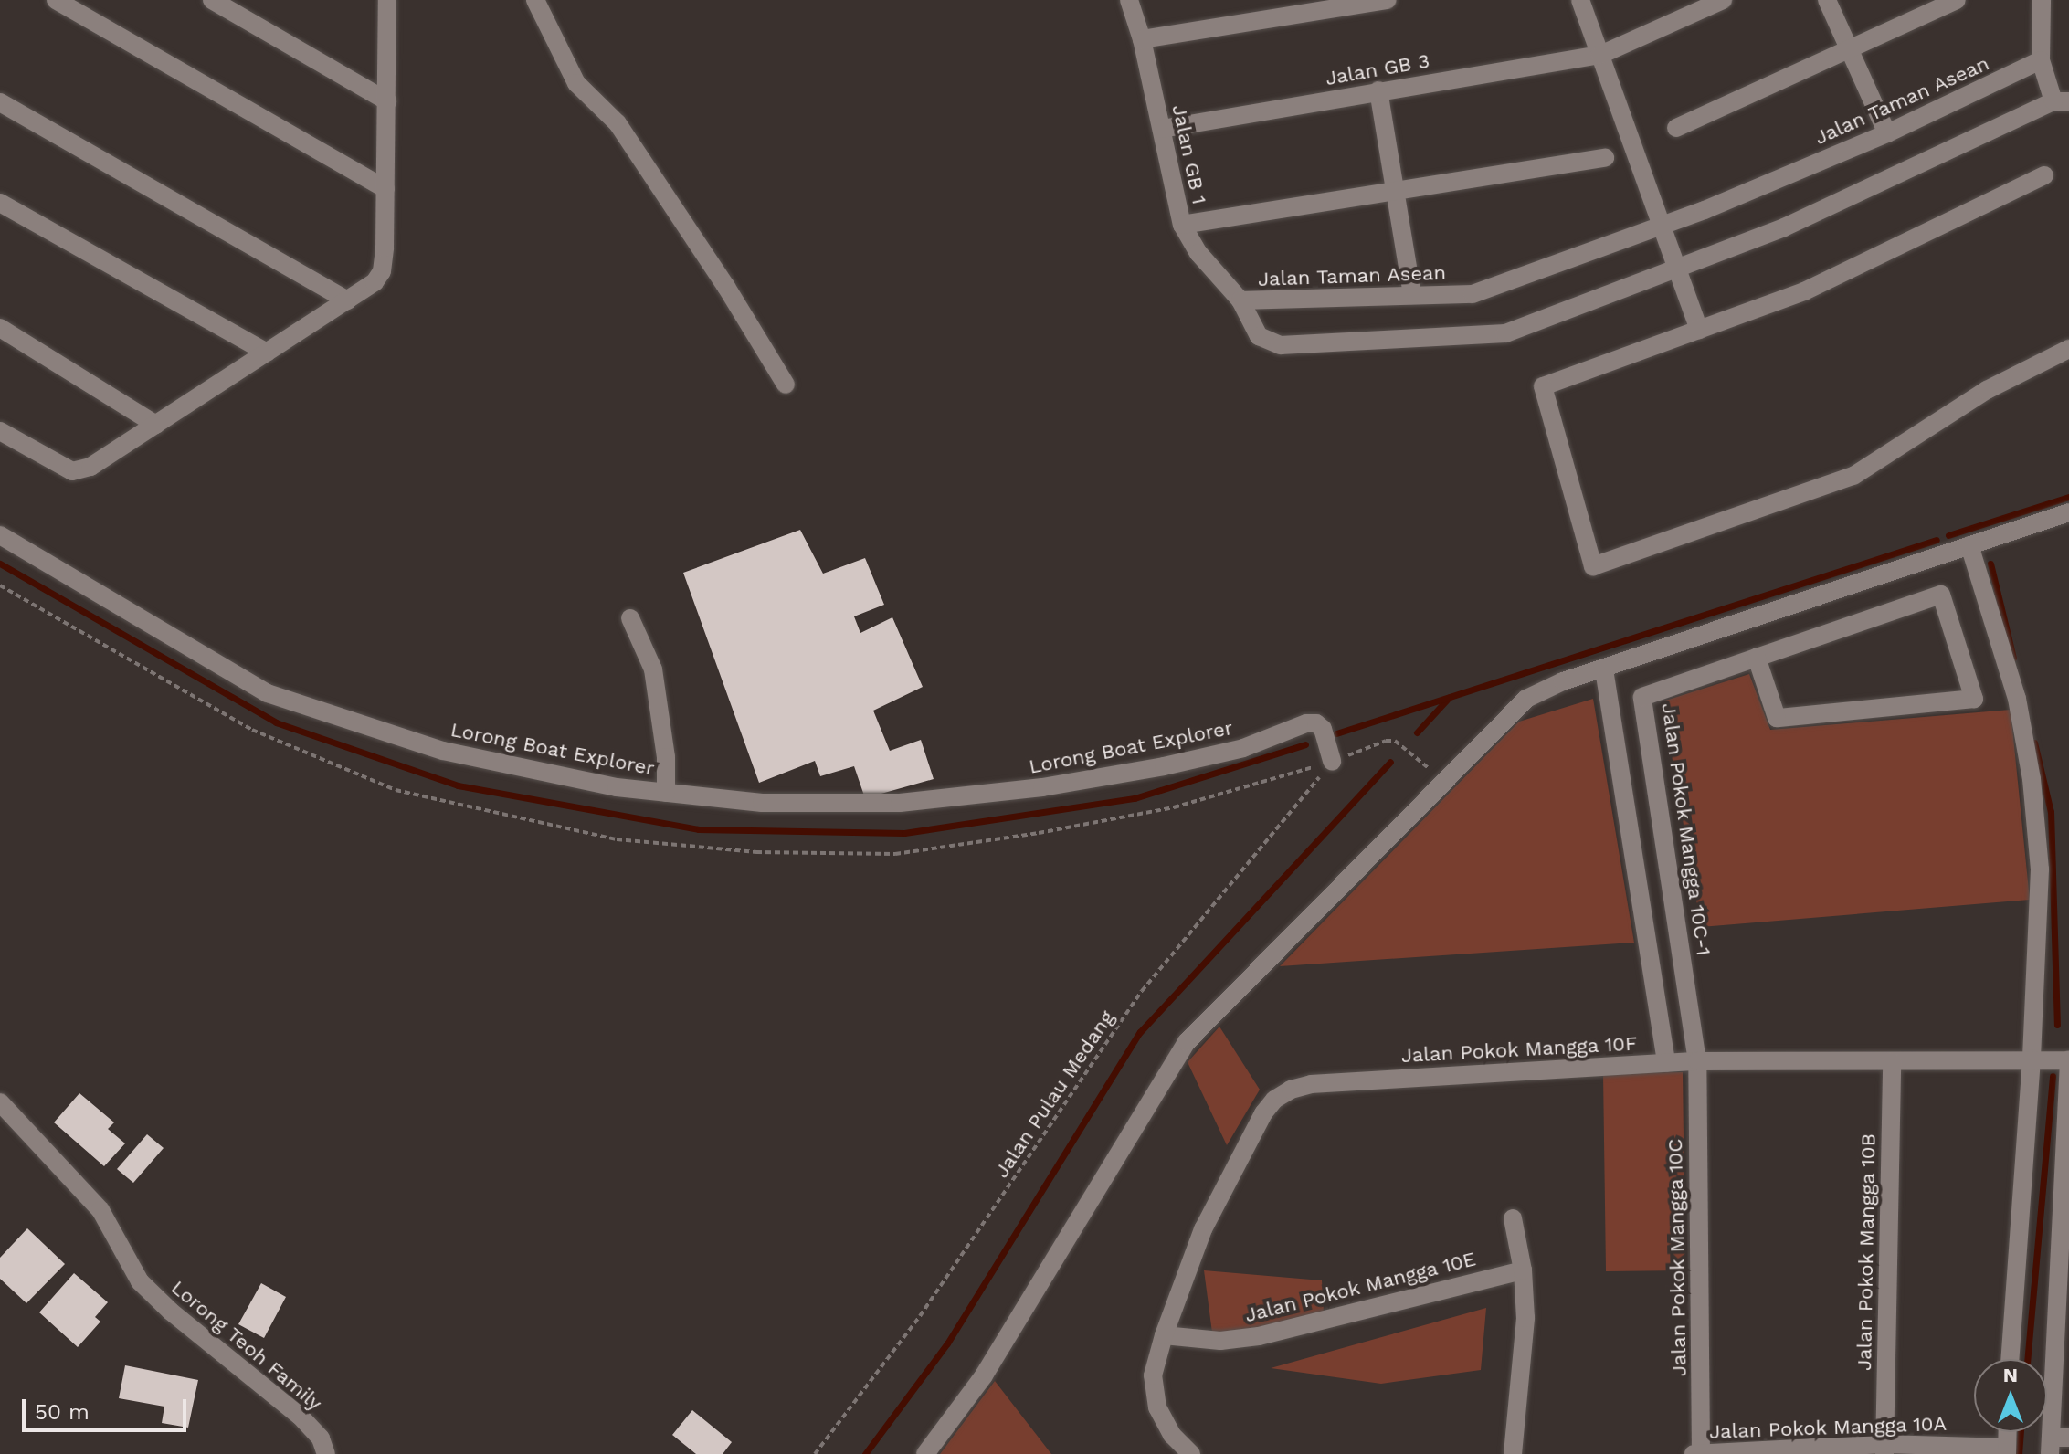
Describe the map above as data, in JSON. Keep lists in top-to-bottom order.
{
  "streets": {
    "street": [
      "Jalan GB 3",
      "Jalan Taman Asean",
      "Jalan GB 1",
      "Lorong Boat Explorer",
      "Jalan Pokok Mangga 10C-1",
      "Jalan Pokok Mangga 10F",
      "Jalan Pokok Mangga 10B",
      "Jalan Pokok Mangga 10C",
      "Jalan Pokok Mangga 10E",
      "Lorong Teoh Family",
      "Jalan Pokok Mangga 10A"
    ],
    "path": ["Jalan Pulau Medang"]
  },
  "crossings": [
    ["Jalan GB 3", "Jalan GB 1"],
    ["Jalan Taman Asean", "Jalan GB 1"],
    ["Lorong Boat Explorer", "Jalan Pulau Medang"],
    ["Jalan Pokok Mangga 10C-1", "Jalan Pokok Mangga 10F"],
    ["Jalan Pokok Mangga 10C-1", "Jalan Pokok Mangga 10C"],
    ["Jalan Pokok Mangga 10F", "Jalan Pokok Mangga 10B"],
    ["Jalan Pokok Mangga 10F", "Jalan Pokok Mangga 10C"],
    ["Jalan Pokok Mangga 10F", "Jalan Pokok Mangga 10E"],
    ["Jalan Pokok Mangga 10B", "Jalan Pokok Mangga 10A"],
    ["Jalan Pokok Mangga 10C", "Jalan Pokok Mangga 10A"]
  ],
  "scale_bar": "50 m",
  "north": "top"
}
